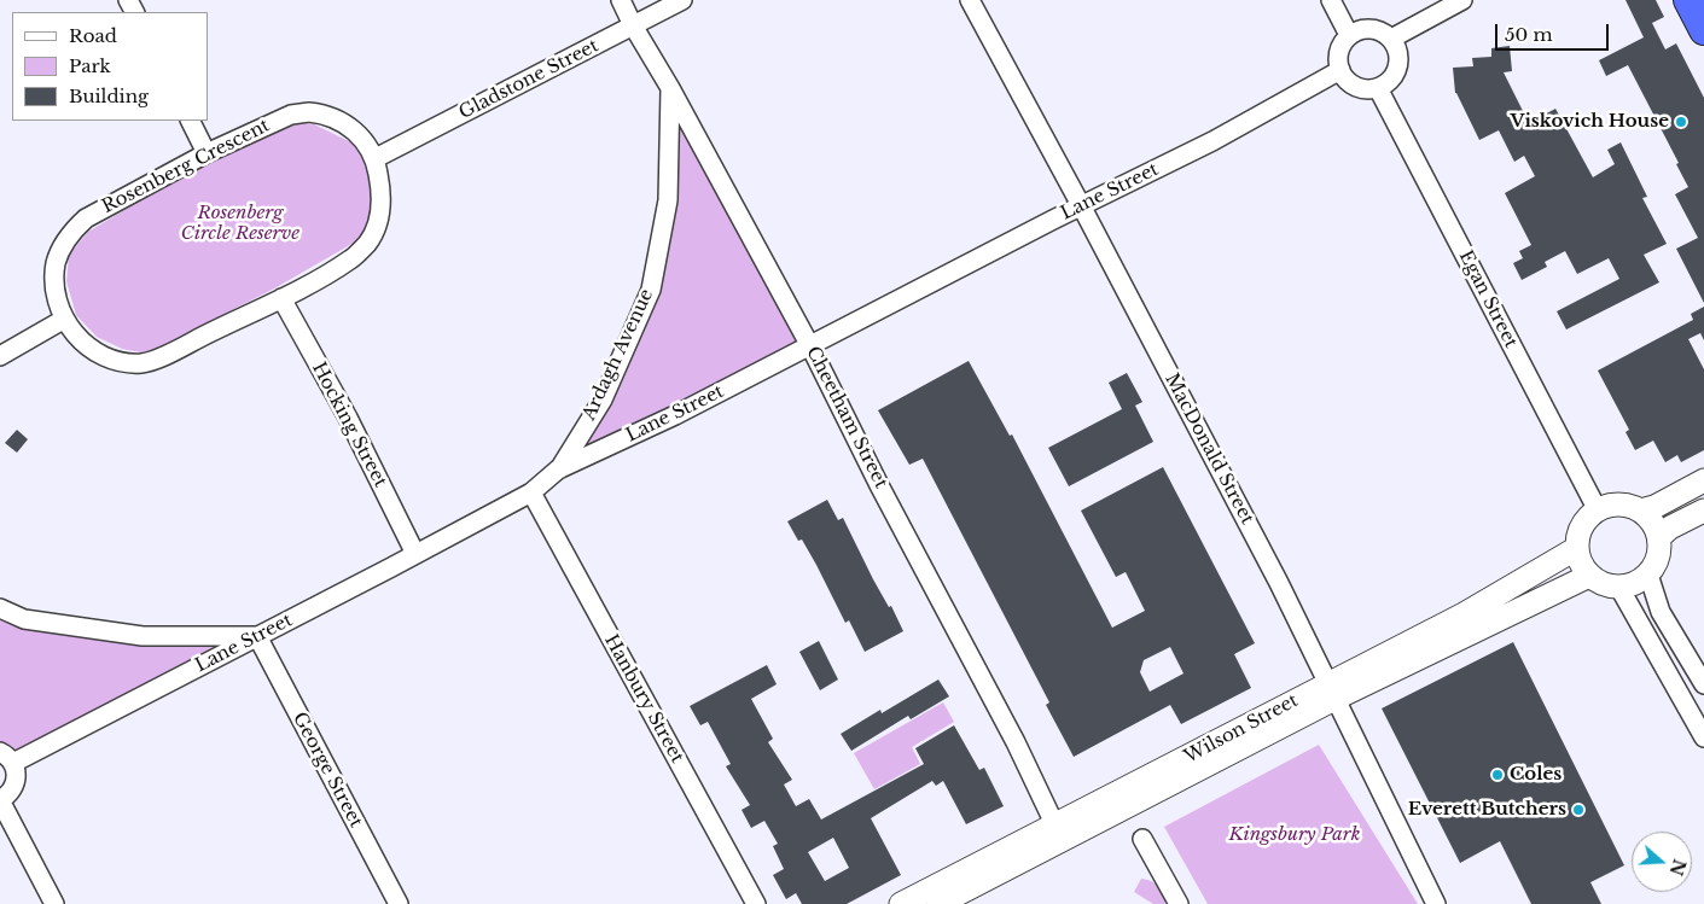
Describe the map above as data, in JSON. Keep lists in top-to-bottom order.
{
  "streets": {
    "street": [
      "Gladstone Street",
      "Rosenberg Crescent",
      "Lane Street",
      "Egan Street",
      "Ardagh Avenue",
      "Cheetham Street",
      "Hocking Street",
      "MacDonald Street",
      "Hanbury Street",
      "Wilson Street",
      "George Street"
    ]
  },
  "crossings": [
    ["Gladstone Street", "Rosenberg Crescent"],
    ["Gladstone Street", "Cheetham Street"],
    ["Rosenberg Crescent", "Hocking Street"],
    ["Lane Street", "Egan Street"],
    ["Lane Street", "Ardagh Avenue"],
    ["Lane Street", "Cheetham Street"],
    ["Lane Street", "Hocking Street"],
    ["Lane Street", "MacDonald Street"],
    ["Lane Street", "Hanbury Street"],
    ["Lane Street", "George Street"],
    ["Egan Street", "Wilson Street"],
    ["Ardagh Avenue", "Cheetham Street"],
    ["Cheetham Street", "Wilson Street"],
    ["MacDonald Street", "Wilson Street"]
  ],
  "parks": ["Rosenberg Circle Reserve", "Kingsbury Park"],
  "places": ["Viskovich House", "Coles", "Everett Butchers"],
  "legend": ["Road", "Park", "Building"],
  "scale_bar": "50 m",
  "north": "right"
}
